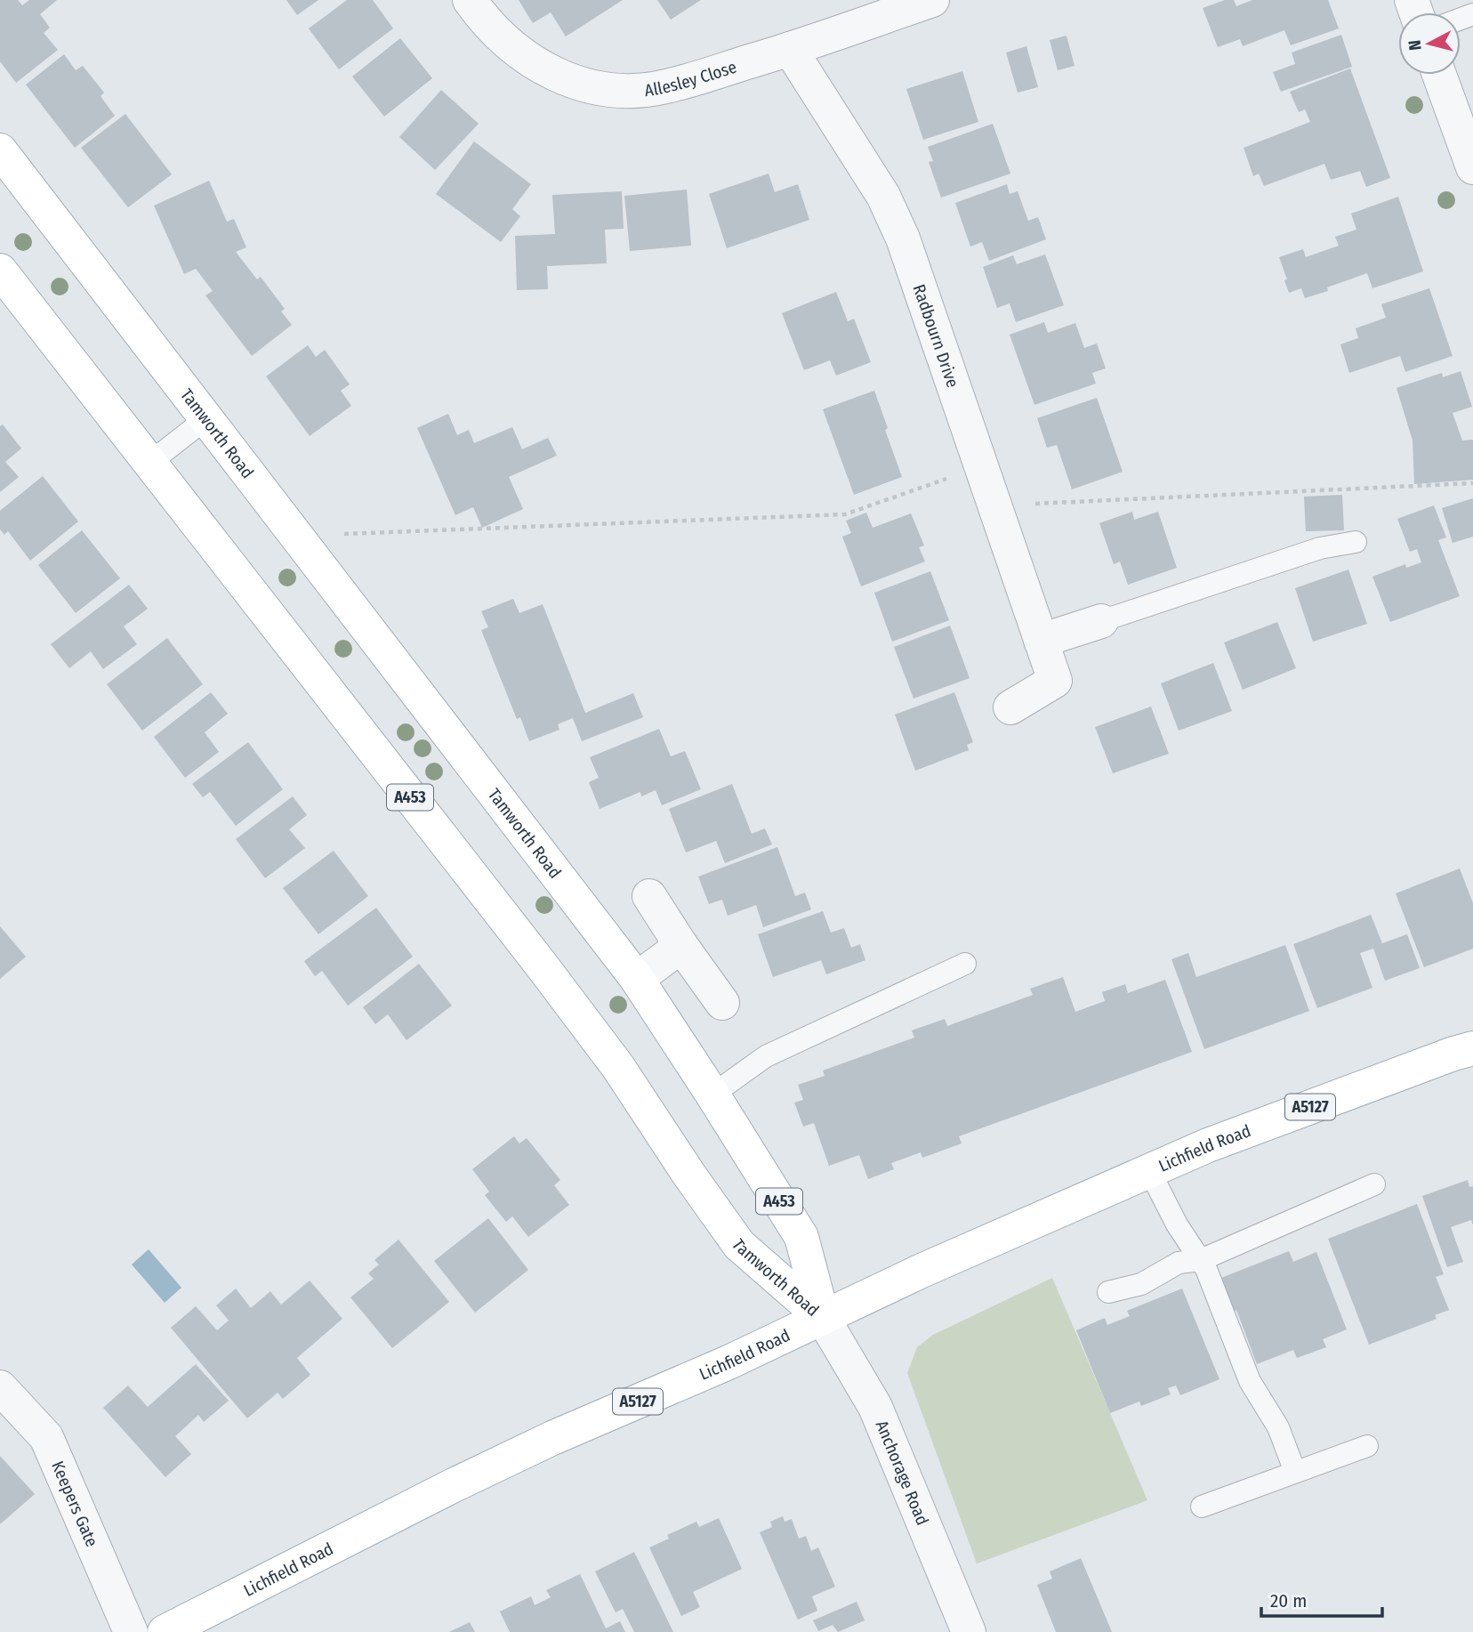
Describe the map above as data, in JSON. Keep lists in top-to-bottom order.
{
  "streets": {
    "main road": [
      "Tamworth Road",
      "A453",
      "A5127",
      "Lichfield Road"
    ],
    "street": [
      "Allesley Close",
      "Radbourn Drive",
      "Anchorage Road",
      "Keepers Gate"
    ]
  },
  "crossings": [
    ["Allesley Close", "Radbourn Drive"],
    ["Tamworth Road", "Lichfield Road"],
    ["Tamworth Road", "Anchorage Road"],
    ["Lichfield Road", "Anchorage Road"]
  ],
  "scale_bar": "20 m",
  "north": "left"
}
